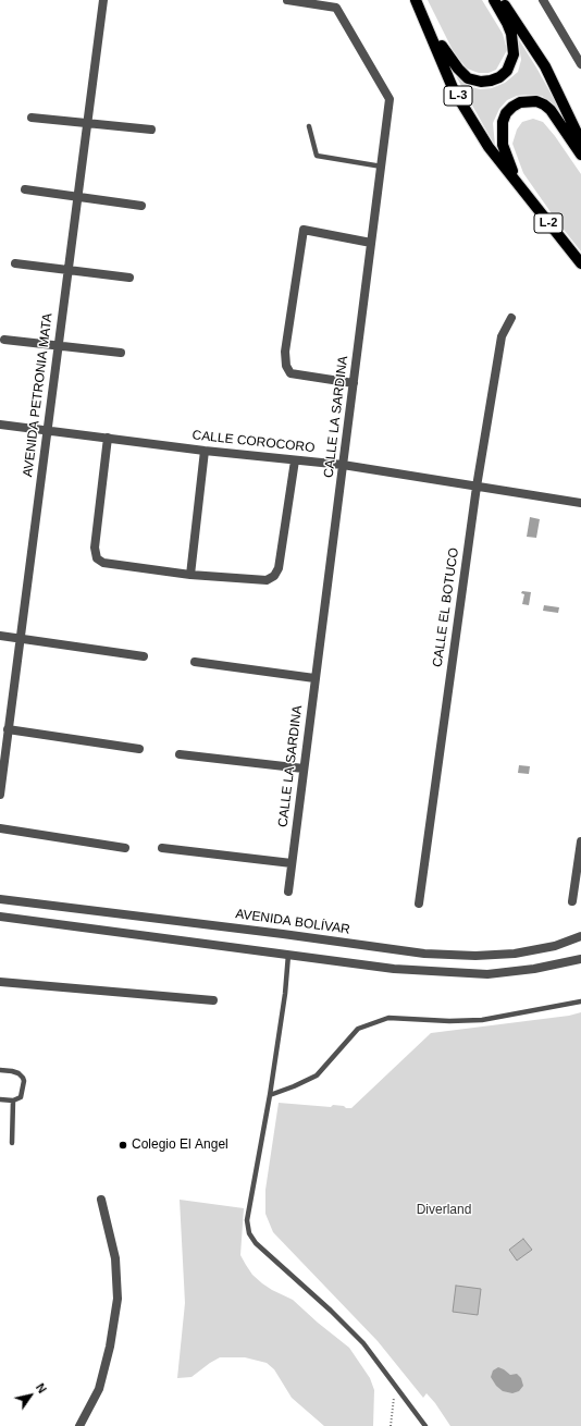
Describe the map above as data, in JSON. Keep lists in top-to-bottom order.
{
  "streets": {
    "main road": ["L-3", "L-2"],
    "street": [
      "AVENIDA PETRONIA MATA",
      "CALLE LA SARDINA",
      "CALLE COROCORO",
      "CALLE EL BOTUCO",
      "AVENIDA BOLÍVAR"
    ]
  },
  "crossings": [
    ["L-3", "L-2"],
    ["AVENIDA PETRONIA MATA", "CALLE COROCORO"],
    ["CALLE LA SARDINA", "CALLE COROCORO"],
    ["CALLE COROCORO", "CALLE EL BOTUCO"]
  ],
  "parks": ["Diverland"],
  "places": ["Colegio El Angel"],
  "north": "top right"
}
